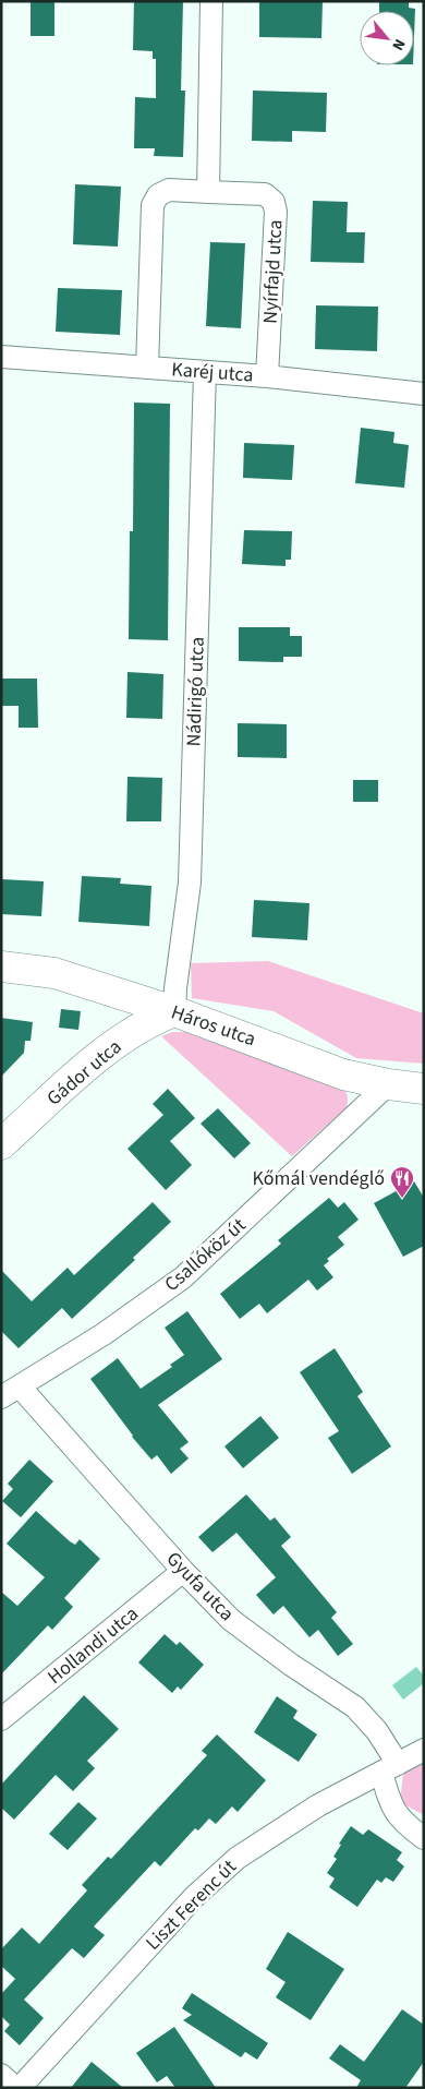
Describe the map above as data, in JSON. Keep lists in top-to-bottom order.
{
  "streets": {
    "street": [
      "Nyírfajd utca",
      "Karéj utca",
      "Nádirigó utca",
      "Háros utca",
      "Gádor utca",
      "Csallóköz út",
      "Gyufa utca",
      "Hollandi utca",
      "Liszt Ferenc út"
    ]
  },
  "crossings": [
    ["Nyírfajd utca", "Karéj utca"],
    ["Karéj utca", "Nádirigó utca"],
    ["Nádirigó utca", "Háros utca"],
    ["Nádirigó utca", "Gádor utca"],
    ["Háros utca", "Gádor utca"],
    ["Háros utca", "Csallóköz út"],
    ["Csallóköz út", "Gyufa utca"],
    ["Gyufa utca", "Hollandi utca"],
    ["Gyufa utca", "Liszt Ferenc út"]
  ],
  "places": {
    "restaurant": ["Kőmál vendéglő"]
  },
  "north": "bottom right"
}
